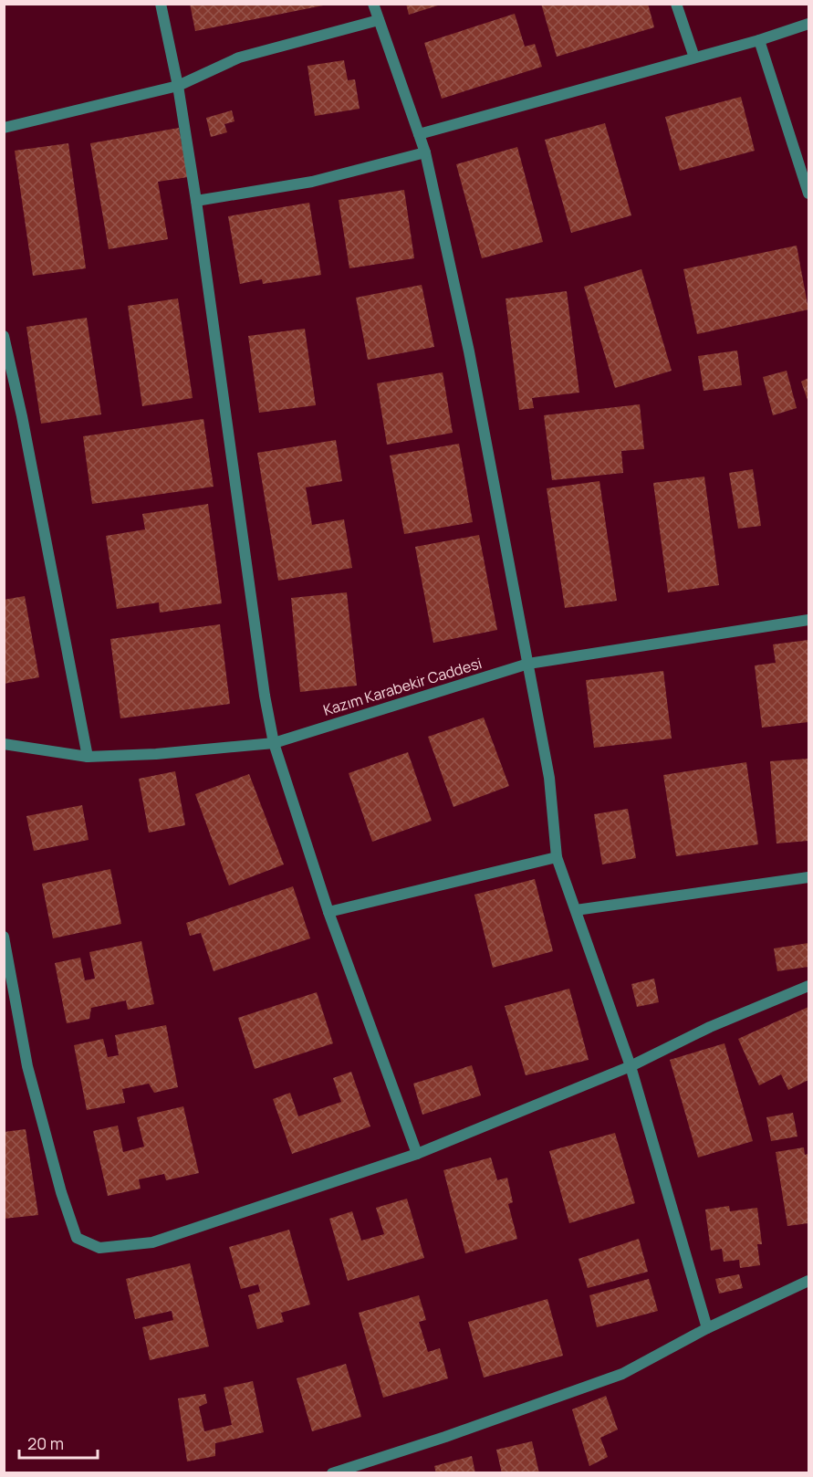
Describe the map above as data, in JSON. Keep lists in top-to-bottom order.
{
  "streets": {
    "street": ["Kazım Karabekir Caddesi"]
  },
  "scale_bar": "20 m"
}
